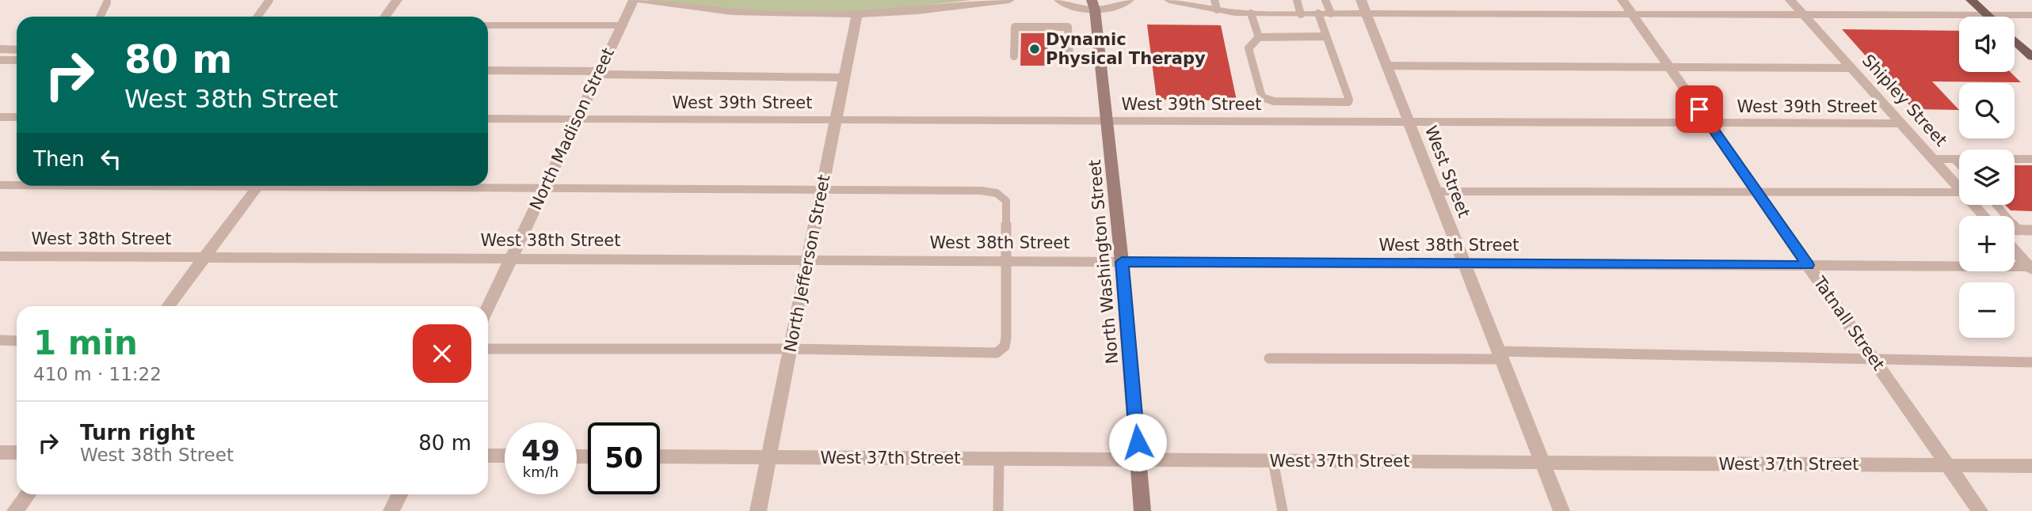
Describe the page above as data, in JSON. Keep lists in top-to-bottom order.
{
  "streets": {
    "main road": ["North Washington Street"],
    "street": [
      "Shipley Street",
      "West 39th Street",
      "North Madison Street",
      "West Street",
      "West 38th Street",
      "North Jefferson Street",
      "Tatnall Street",
      "West 37th Street"
    ]
  },
  "crossings": [
    ["Shipley Street", "West 39th Street"],
    ["West 39th Street", "North Madison Street"],
    ["West 39th Street", "West Street"],
    ["West 39th Street", "North Washington Street"],
    ["West 39th Street", "North Jefferson Street"],
    ["West 39th Street", "Tatnall Street"],
    ["North Madison Street", "West 38th Street"],
    ["West Street", "West 38th Street"],
    ["West Street", "West 37th Street"],
    ["West 38th Street", "North Washington Street"],
    ["West 38th Street", "North Jefferson Street"],
    ["West 38th Street", "Tatnall Street"],
    ["North Washington Street", "West 37th Street"],
    ["North Jefferson Street", "West 37th Street"],
    ["Tatnall Street", "West 37th Street"]
  ],
  "places": ["Dynamic Physical Therapy"],
  "page": {
    "map_buttons": ["+", "−"],
    "turn": ["80 m", "West 38th Street"],
    "then": "Then",
    "heading": ["1 min", "410 m · 11:22"],
    "list": [
      {
        "name": "Turn right",
        "note": "West 38th Street",
        "value": "80 m"
      }
    ],
    "speed": "49 km/h",
    "limit": "50"
  }
}
